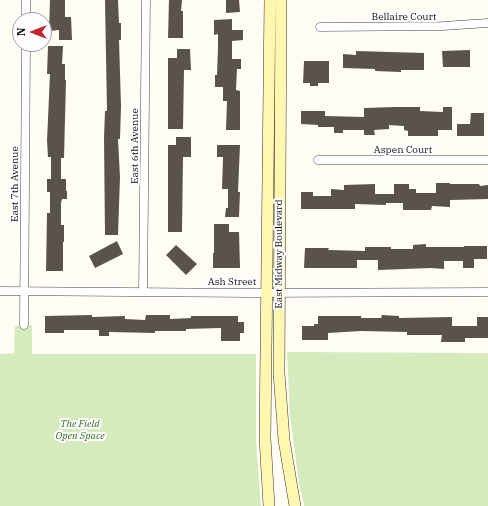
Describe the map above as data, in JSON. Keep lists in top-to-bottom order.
{
  "streets": {
    "main road": ["East Midway Boulevard"],
    "street": [
      "Bellaire Court",
      "East 6th Avenue",
      "Aspen Court",
      "East 7th Avenue",
      "Ash Street"
    ]
  },
  "crossings": [
    ["East 6th Avenue", "Ash Street"],
    ["East 7th Avenue", "Ash Street"],
    ["East Midway Boulevard", "Ash Street"]
  ],
  "parks": ["The Field Open Space"],
  "north": "left"
}
